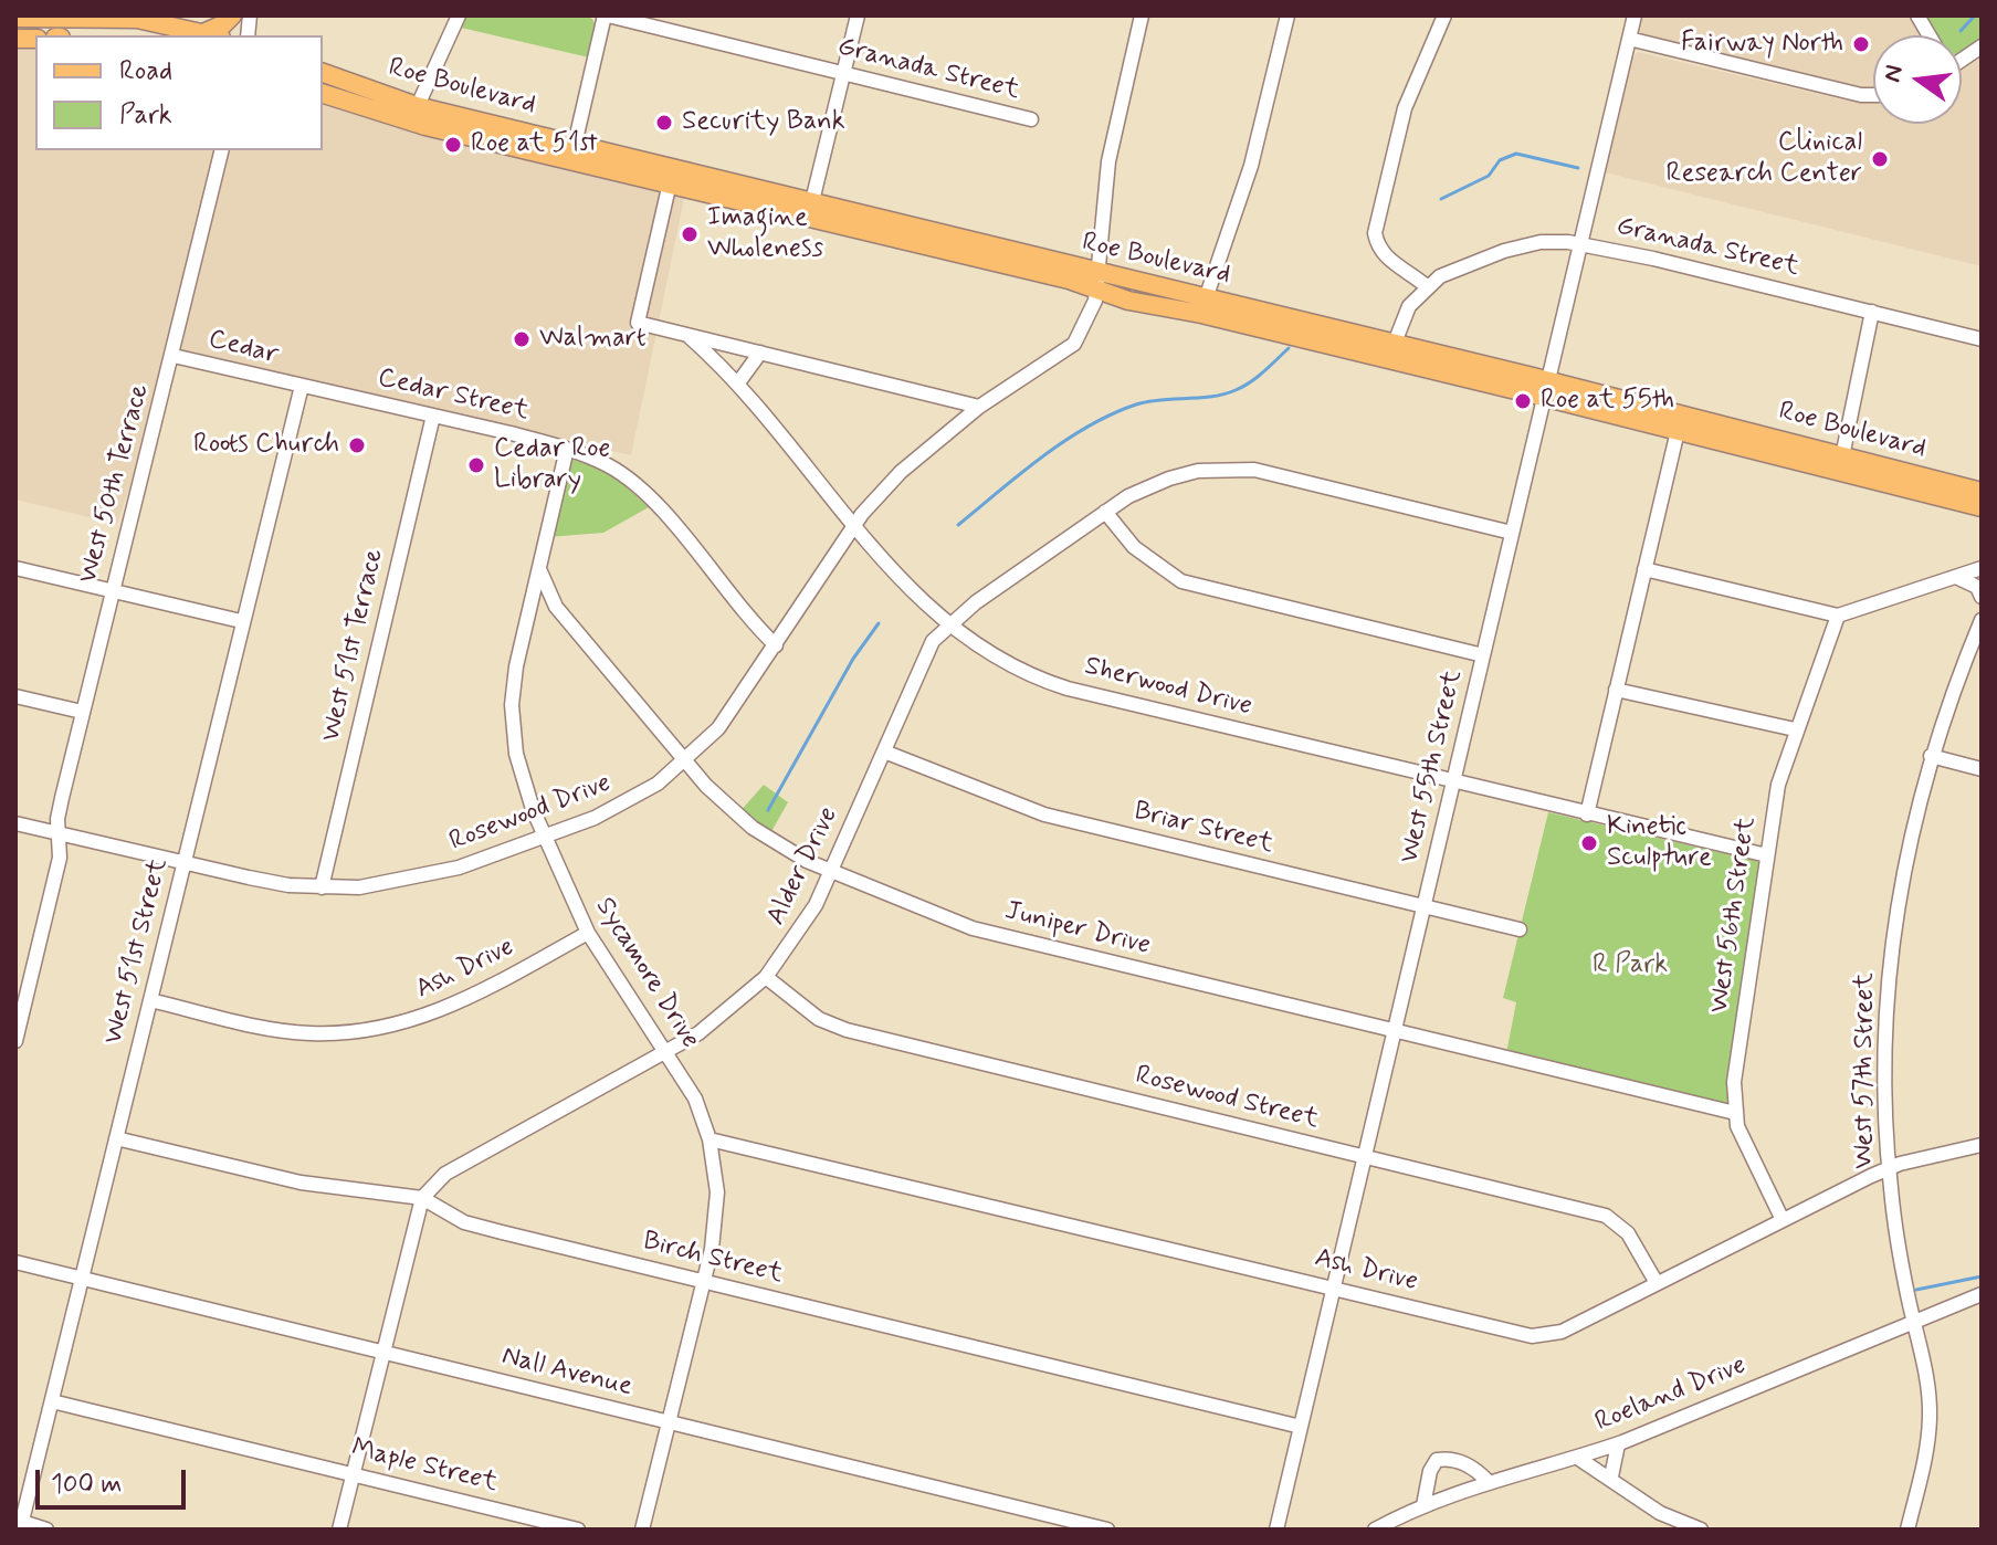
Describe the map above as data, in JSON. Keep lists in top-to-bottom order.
{
  "streets": {
    "main road": ["Roe Boulevard"],
    "street": [
      "Granada Street",
      "Cedar",
      "Cedar Street",
      "West 50th Terrace",
      "West 51st Terrace",
      "Sherwood Drive",
      "West 55th Street",
      "Rosewood Drive",
      "Briar Street",
      "Alder Drive",
      "West 56th Street",
      "Juniper Drive",
      "West 51st Street",
      "Ash Drive",
      "Sycamore Drive",
      "West 57th Street",
      "Rosewood Street",
      "Birch Street",
      "Nall Avenue",
      "Roeland Drive",
      "Maple Street"
    ]
  },
  "crossings": [
    ["Granada Street", "West 55th Street"],
    ["Roe Boulevard", "West 55th Street"],
    ["Roe Boulevard", "Rosewood Drive"],
    ["Cedar", "Cedar Street"],
    ["Cedar", "West 50th Terrace"],
    ["Cedar", "West 51st Street"],
    ["Cedar Street", "West 51st Terrace"],
    ["Cedar Street", "Rosewood Drive"],
    ["Cedar Street", "West 51st Street"],
    ["Cedar Street", "Sycamore Drive"],
    ["West 50th Terrace", "Rosewood Drive"],
    ["West 51st Terrace", "Rosewood Drive"],
    ["Sherwood Drive", "West 55th Street"],
    ["Sherwood Drive", "Rosewood Drive"],
    ["Sherwood Drive", "Alder Drive"],
    ["Sherwood Drive", "West 56th Street"],
    ["West 55th Street", "Briar Street"],
    ["West 55th Street", "Alder Drive"],
    ["West 55th Street", "Juniper Drive"],
    ["West 55th Street", "Ash Drive"],
    ["West 55th Street", "Rosewood Street"],
    ["West 55th Street", "Birch Street"],
    ["Rosewood Drive", "Juniper Drive"],
    ["Rosewood Drive", "West 51st Street"],
    ["Rosewood Drive", "Sycamore Drive"],
    ["Briar Street", "Alder Drive"],
    ["Alder Drive", "Juniper Drive"],
    ["Alder Drive", "Sycamore Drive"],
    ["Alder Drive", "Rosewood Street"],
    ["Alder Drive", "Birch Street"],
    ["West 56th Street", "Juniper Drive"],
    ["West 56th Street", "Ash Drive"],
    ["Juniper Drive", "Sycamore Drive"],
    ["West 51st Street", "Ash Drive"],
    ["West 51st Street", "Birch Street"],
    ["West 51st Street", "Nall Avenue"],
    ["West 51st Street", "Maple Street"],
    ["Ash Drive", "Sycamore Drive"],
    ["Ash Drive", "West 57th Street"],
    ["Ash Drive", "Rosewood Street"],
    ["Sycamore Drive", "Birch Street"],
    ["Sycamore Drive", "Nall Avenue"],
    ["West 57th Street", "Roeland Drive"]
  ],
  "parks": ["R Park"],
  "places": [
    "Fairway North",
    "Security Bank",
    "Roe at 51st",
    "Clinical Research Center",
    "Imagine Wholeness",
    "Walmart",
    "Roe at 55th",
    "Roots Church",
    "Cedar Roe Library",
    "Kinetic Sculpture"
  ],
  "legend": ["Road", "Park"],
  "scale_bar": "100 m",
  "north": "left"
}
